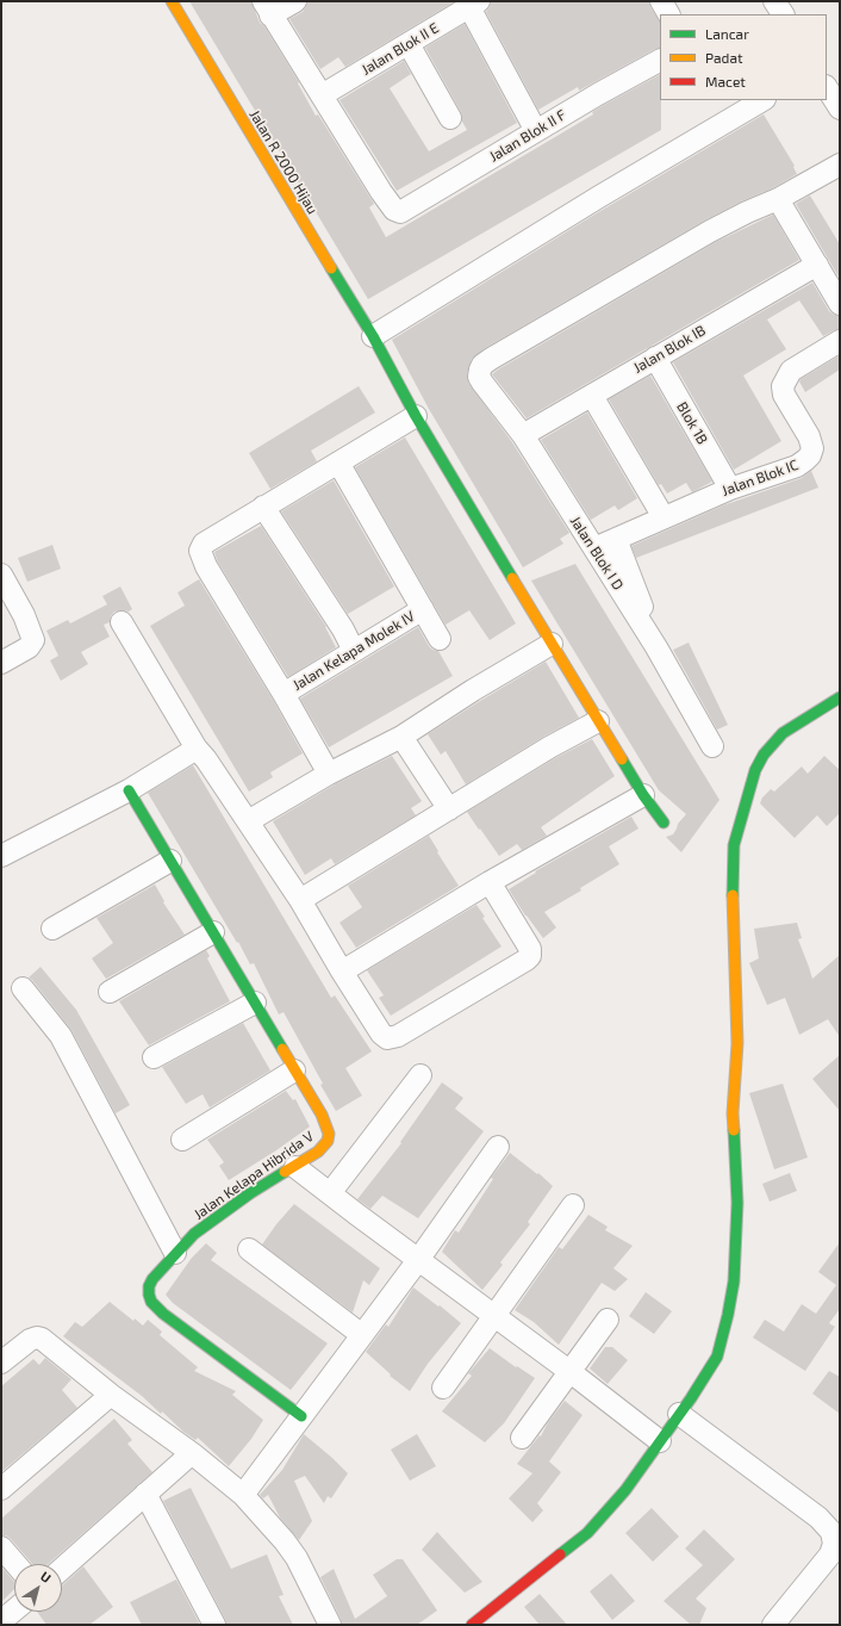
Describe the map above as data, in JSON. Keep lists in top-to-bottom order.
{
  "streets": {
    "street": [
      "Jalan Blok II E",
      "Jalan Blok II F",
      "Jalan R 2000 Hijau",
      "Jalan Blok IB",
      "Blok 1B",
      "Jalan Blok IC",
      "Jalan Blok I D",
      "Jalan Kelapa Molek IV",
      "Jalan Kelapa Hibrida V"
    ]
  },
  "crossings": [
    ["Jalan Blok II E", "Jalan Blok II F"],
    ["Jalan Blok IB", "Blok 1B"],
    ["Jalan Blok IB", "Jalan Blok I D"],
    ["Blok 1B", "Jalan Blok IC"],
    ["Jalan Blok IC", "Jalan Blok I D"]
  ],
  "legend": ["Lancar", "Padat", "Macet"],
  "north": "top right"
}
